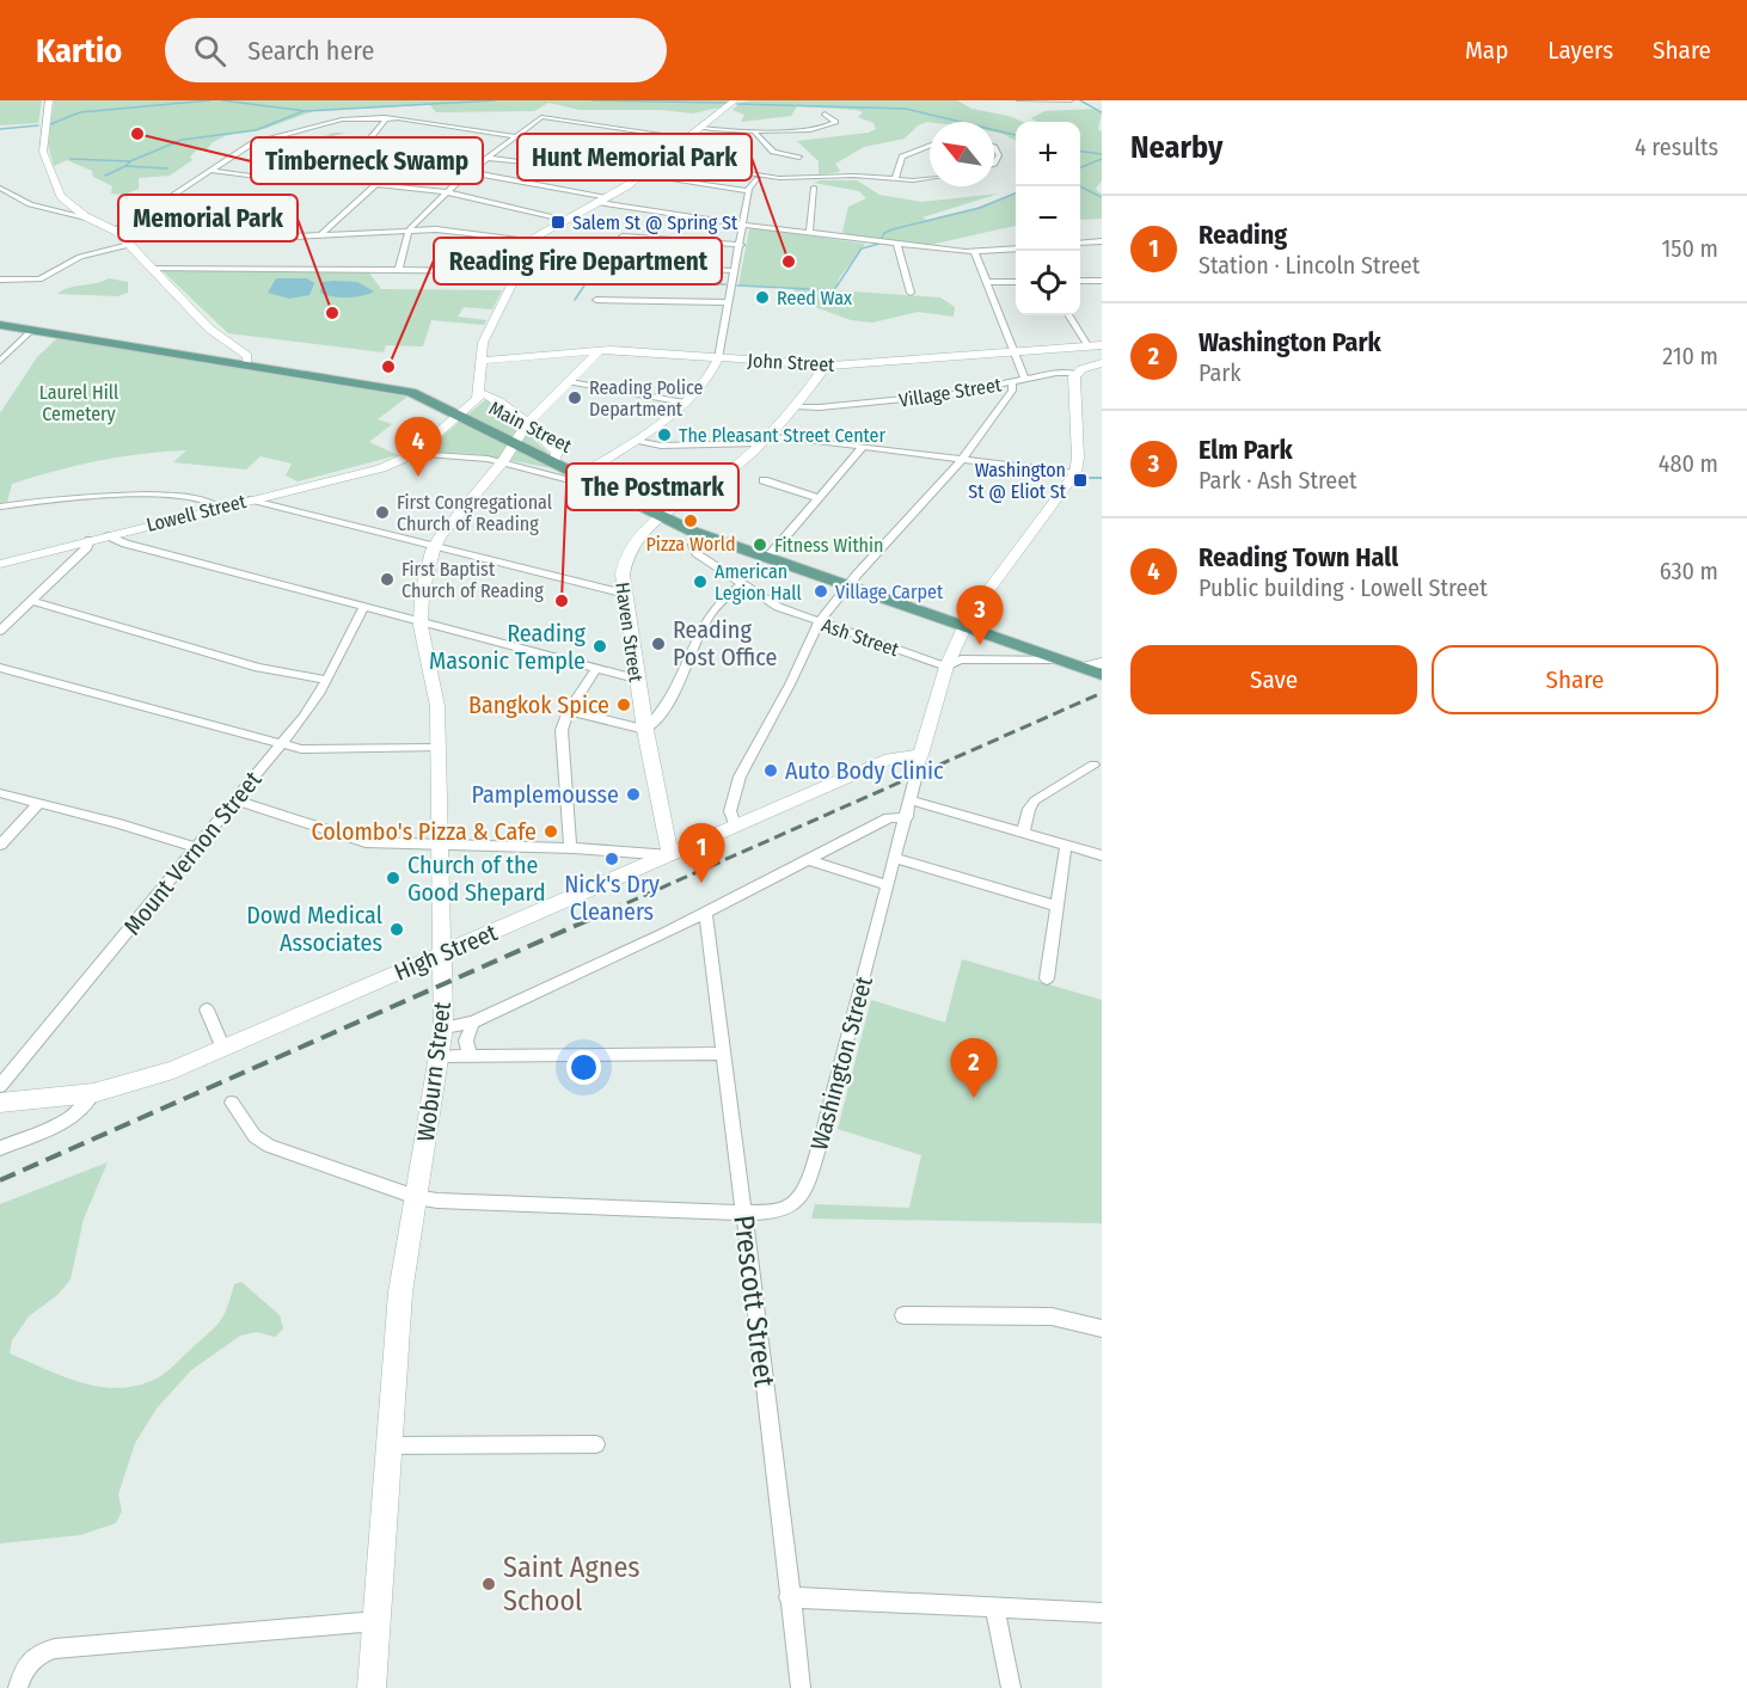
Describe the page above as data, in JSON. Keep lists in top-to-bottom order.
{
  "streets": {
    "main road": ["Main Street"],
    "street": [
      "John Street",
      "Village Street",
      "Lowell Street",
      "Haven Street",
      "Ash Street",
      "Mount Vernon Street",
      "High Street",
      "Washington Street",
      "Woburn Street",
      "Prescott Street"
    ]
  },
  "crossings": [
    ["John Street", "Haven Street"],
    ["John Street", "Woburn Street"],
    ["Village Street", "Haven Street"],
    ["Main Street", "Lowell Street"],
    ["Main Street", "Haven Street"],
    ["Main Street", "Ash Street"],
    ["Main Street", "Washington Street"],
    ["Main Street", "Woburn Street"],
    ["Haven Street", "High Street"],
    ["Ash Street", "Washington Street"],
    ["High Street", "Washington Street"],
    ["High Street", "Woburn Street"],
    ["Washington Street", "Woburn Street"],
    ["Washington Street", "Prescott Street"]
  ],
  "parks": ["Laurel Hill Cemetery"],
  "places": {
    "other": [
      "Timberneck Swamp",
      "Hunt Memorial Park",
      "Reed Wax",
      "Memorial Park",
      "Reading Fire Department",
      "Reading Police Department",
      "The Pleasant Street Center",
      "First Congregational Church of Reading",
      "Pizza World",
      "Fitness Within",
      "First Baptist Church of Reading",
      "American Legion Hall",
      "Village Carpet",
      "The Postmark",
      "Reading Post Office",
      "Reading Masonic Temple",
      "Bangkok Spice",
      "Auto Body Clinic",
      "Pamplemousse",
      "Colombo's Pizza & Cafe",
      "Nick's Dry Cleaners",
      "Church of the Good Shepard",
      "Dowd Medical Associates",
      "Saint Agnes School"
    ],
    "transit": ["Salem St @ Spring St", "Washington St @ Eliot St"]
  },
  "north": "top left",
  "page": {
    "header": "Kartio",
    "search": "Search here",
    "nav": ["Map", "Layers", "Share"],
    "heading": ["Nearby", "4 results"],
    "map_buttons": ["+", "−"],
    "list": [
      {
        "mark": "1",
        "name": "Reading",
        "note": "Station · Lincoln Street",
        "value": "150 m"
      },
      {
        "mark": "2",
        "name": "Washington Park",
        "note": "Park",
        "value": "210 m"
      },
      {
        "mark": "3",
        "name": "Elm Park",
        "note": "Park · Ash Street",
        "value": "480 m"
      },
      {
        "mark": "4",
        "name": "Reading Town Hall",
        "note": "Public building · Lowell Street",
        "value": "630 m"
      }
    ],
    "pins": [
      "4",
      "3",
      "1",
      "2"
    ],
    "buttons": ["Save", "Share"]
  }
}
